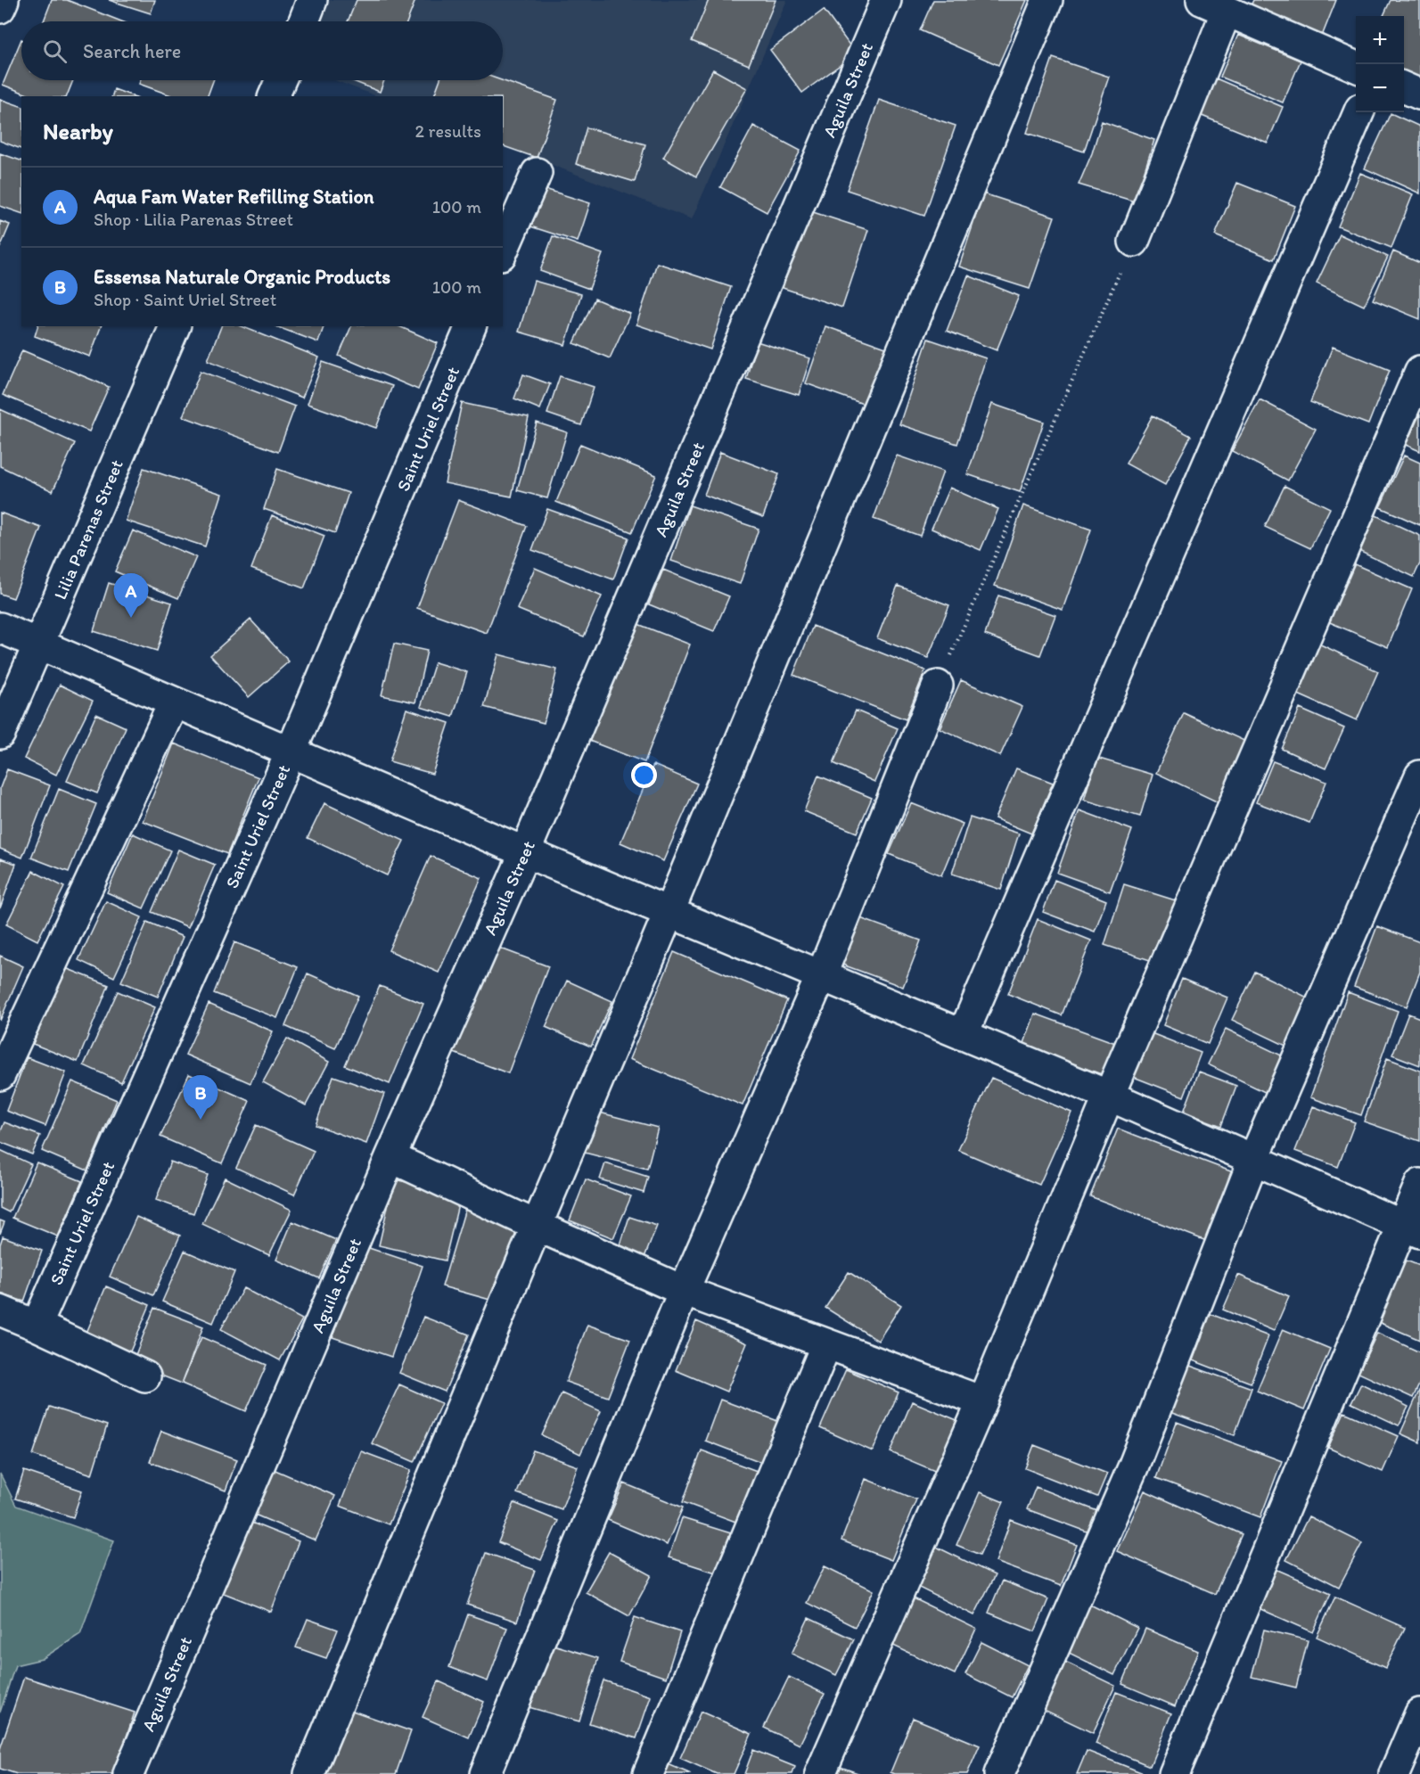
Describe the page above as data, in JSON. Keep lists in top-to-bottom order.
{
  "streets": {
    "street": ["Aguila Street", "Saint Uriel Street", "Lilia Parenas Street"]
  },
  "page": {
    "map_buttons": ["+", "−"],
    "search": "Search here",
    "heading": ["Nearby", "2 results"],
    "list": [
      {
        "mark": "A",
        "name": "Aqua Fam Water Refilling Station",
        "note": "Shop · Lilia Parenas Street",
        "value": "100 m"
      },
      {
        "mark": "B",
        "name": "Essensa Naturale Organic Products",
        "note": "Shop · Saint Uriel Street",
        "value": "100 m"
      }
    ],
    "pins": ["A", "B"]
  }
}
